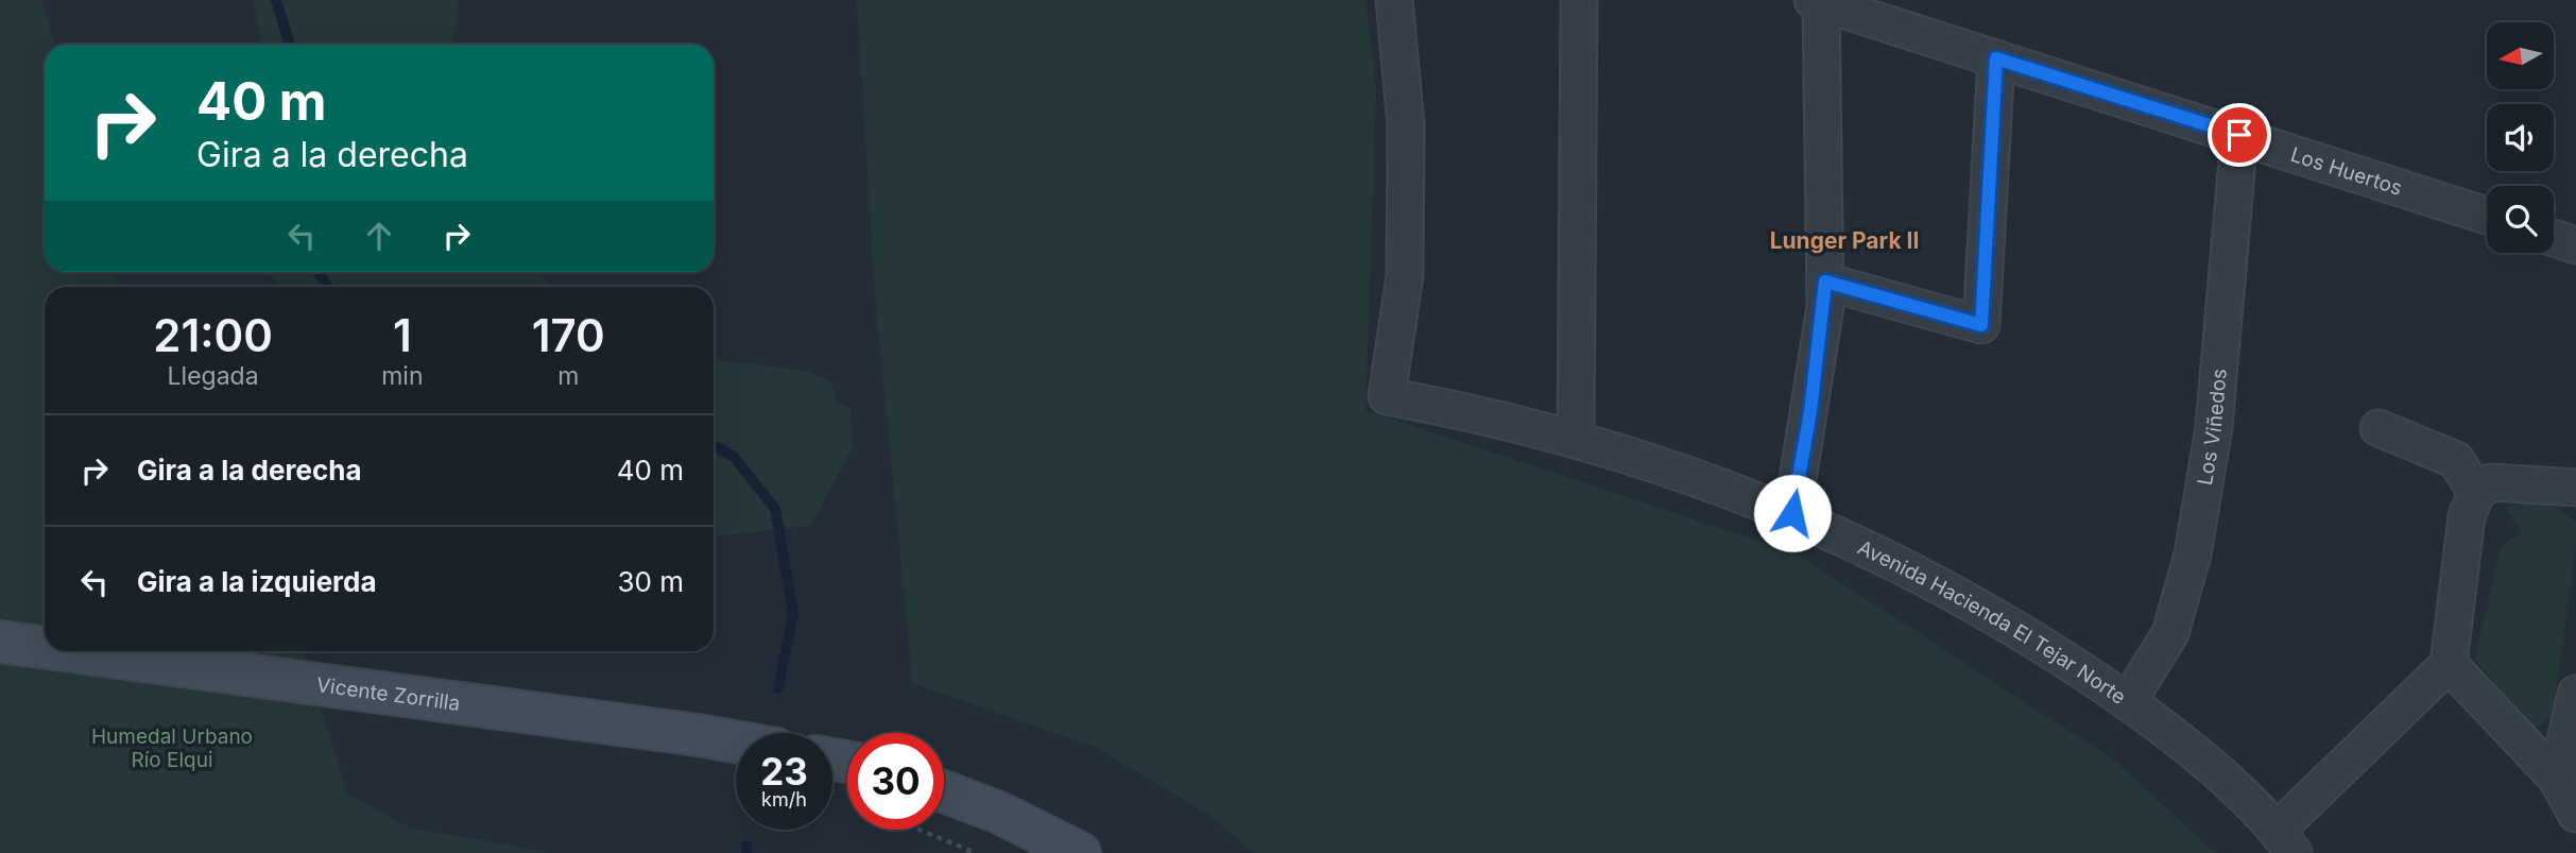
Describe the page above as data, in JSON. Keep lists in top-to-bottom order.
{
  "streets": {
    "main road": ["Vicente Zorrilla"],
    "street": ["Los Huertos", "Los Viñedos", "Avenida Hacienda El Tejar Norte"]
  },
  "crossings": [
    ["Los Huertos", "Los Viñedos"],
    ["Los Viñedos", "Avenida Hacienda El Tejar Norte"]
  ],
  "districts": ["Lunger Park II"],
  "parks": ["Humedal Urbano Río Elqui"],
  "north": "left",
  "page": {
    "turn": ["40 m", "Gira a la derecha"],
    "eta": [
      "21:00",
      "Llegada",
      "1",
      "min",
      "170",
      "m"
    ],
    "list": [
      {
        "name": "Gira a la derecha",
        "value": "40 m"
      },
      {
        "name": "Gira a la izquierda",
        "value": "30 m"
      }
    ],
    "speed": "23 km/h",
    "limit": "30"
  }
}
